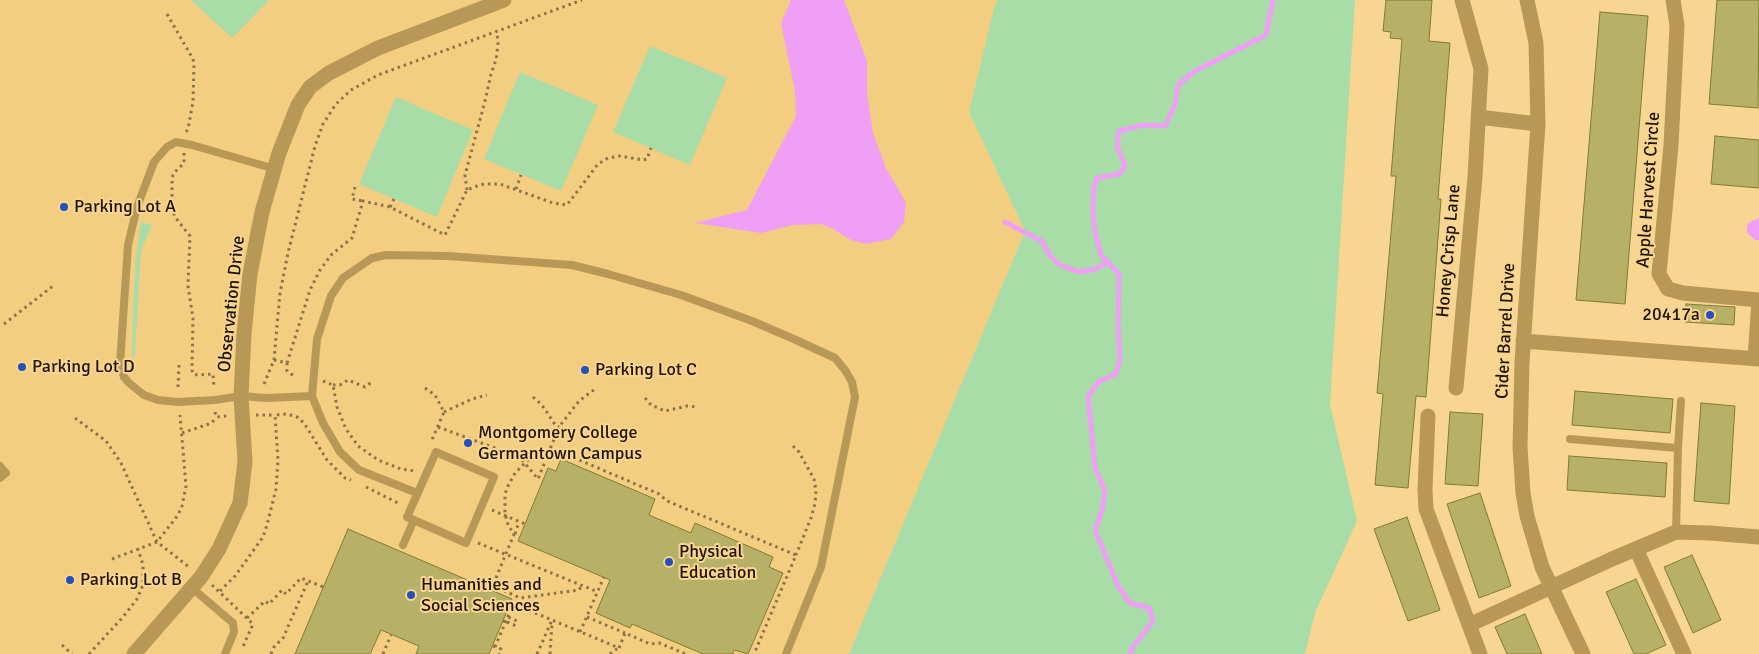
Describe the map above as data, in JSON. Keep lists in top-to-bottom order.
{
  "streets": {
    "street": [
      "Apple Harvest Circle",
      "Honey Crisp Lane",
      "Observation Drive",
      "Cider Barrel Drive"
    ]
  },
  "places": [
    "Parking Lot A",
    "20417a",
    "Parking Lot D",
    "Parking Lot C",
    "Montgomery College Germantown Campus",
    "Physical Education",
    "Parking Lot B",
    "Humanities and Social Sciences"
  ]
}
